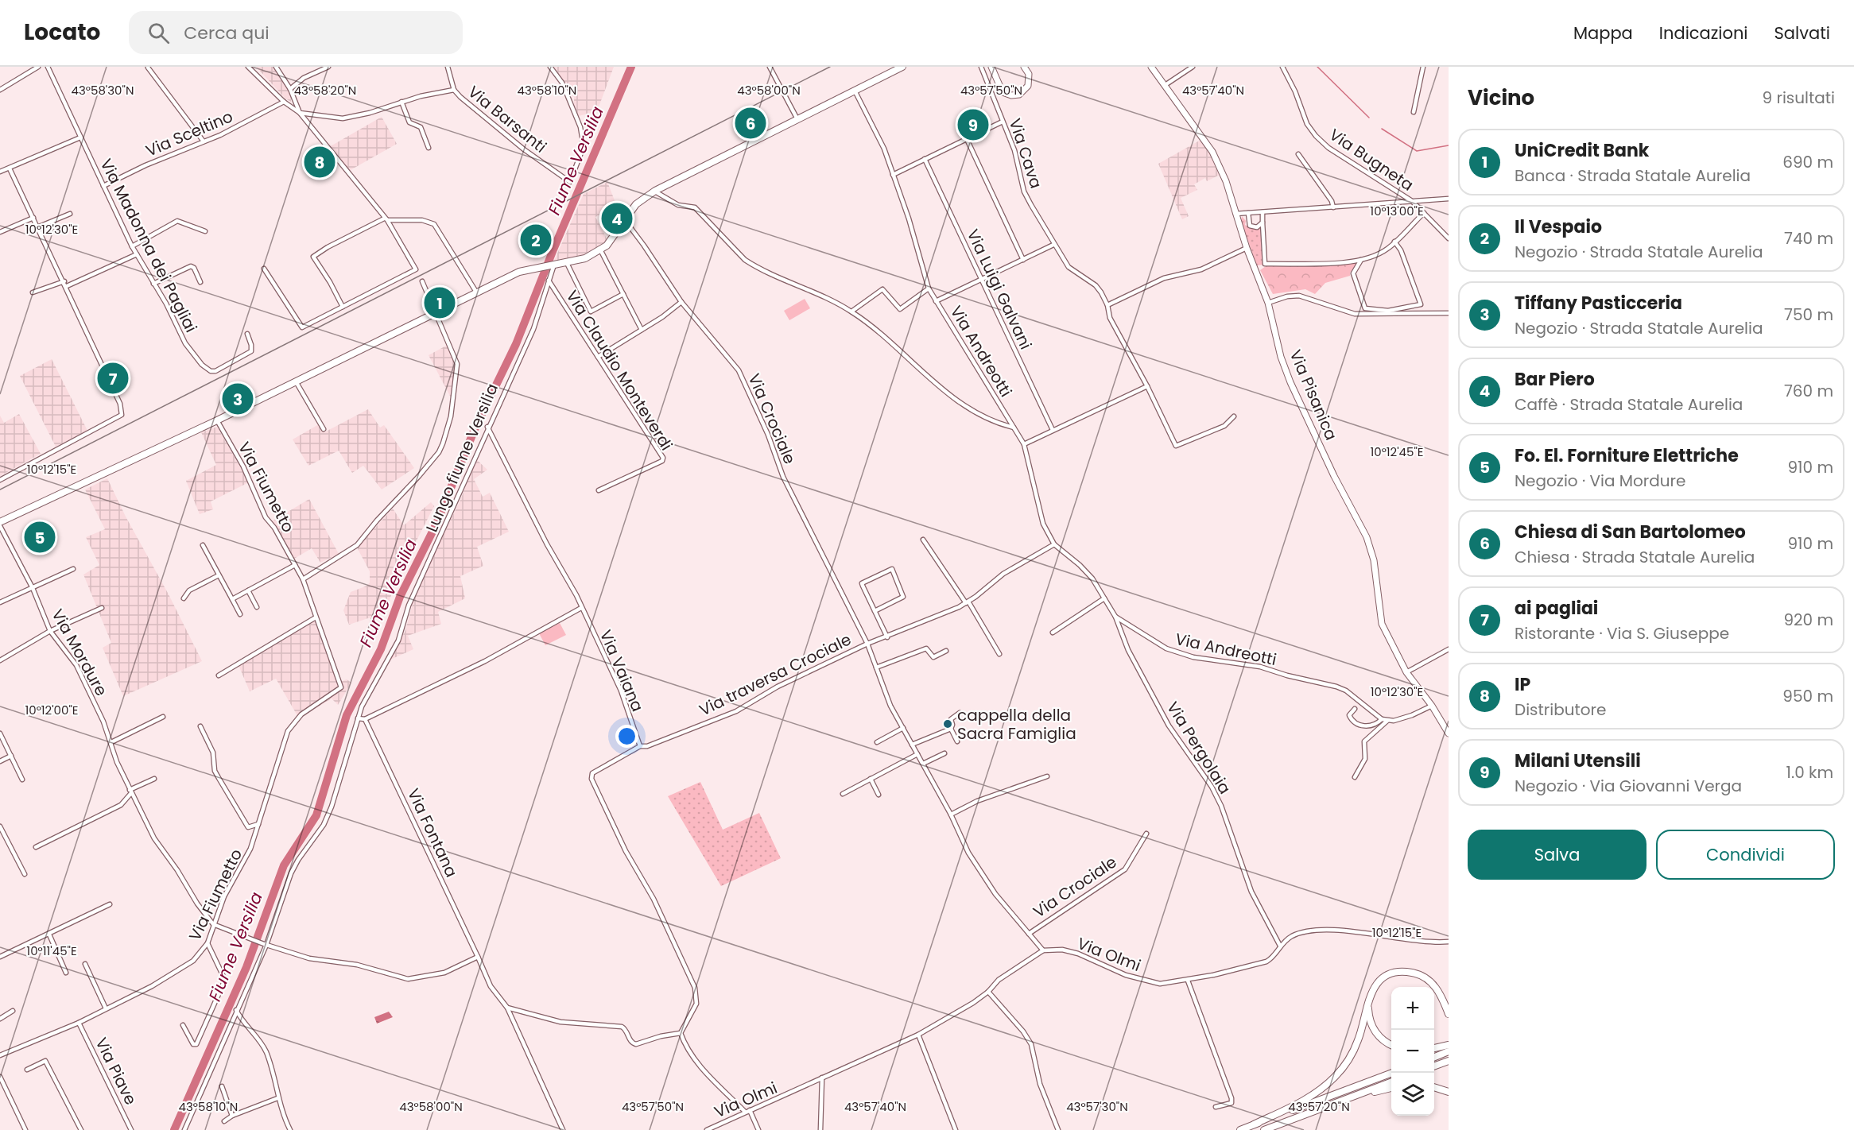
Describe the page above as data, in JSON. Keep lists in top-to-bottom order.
{
  "streets": {
    "street": [
      "Via Barsanti",
      "Via Sceltino",
      "Via Cava",
      "Via Bugneta",
      "Via Madonna dei Pagliai",
      "Via Luigi Galvani",
      "Via Andreotti",
      "Via Claudio Monteverdi",
      "Via Pisanica",
      "Via Crociale",
      "Lungo fiume Versilia",
      "Via Fiumetto",
      "Via Mordure",
      "Via Vaiana",
      "Via traversa Crociale",
      "Via Pergolaia",
      "Via Fontana",
      "Via Olmi",
      "Via Piave"
    ]
  },
  "crossings": [
    ["Via Sceltino", "Via Madonna dei Pagliai"],
    ["Via Andreotti", "Via Pisanica"],
    ["Via Andreotti", "Via Pergolaia"],
    ["Via Claudio Monteverdi", "Lungo fiume Versilia"],
    ["Via Crociale", "Via traversa Crociale"],
    ["Via Crociale", "Via Olmi"],
    ["Lungo fiume Versilia", "Via Mordure"],
    ["Lungo fiume Versilia", "Via Vaiana"],
    ["Via Fiumetto", "Via Mordure"],
    ["Via Fiumetto", "Via Piave"],
    ["Via Mordure", "Via Fontana"],
    ["Via Vaiana", "Via traversa Crociale"],
    ["Via Pergolaia", "Via Olmi"]
  ],
  "water": ["Fiume Versilia"],
  "places": ["cappella della Sacra Famiglia"],
  "page": {
    "header": "Locato",
    "search": "Cerca qui",
    "nav": ["Mappa", "Indicazioni", "Salvati"],
    "heading": ["Vicino", "9 risultati"],
    "pins": [
      "6",
      "9",
      "8",
      "4",
      "2",
      "1",
      "7",
      "3",
      "5"
    ],
    "list": [
      {
        "mark": "1",
        "name": "UniCredit Bank",
        "note": "Banca · Strada Statale Aurelia",
        "value": "690 m"
      },
      {
        "mark": "2",
        "name": "Il Vespaio",
        "note": "Negozio · Strada Statale Aurelia",
        "value": "740 m"
      },
      {
        "mark": "3",
        "name": "Tiffany Pasticceria",
        "note": "Negozio · Strada Statale Aurelia",
        "value": "750 m"
      },
      {
        "mark": "4",
        "name": "Bar Piero",
        "note": "Caffè · Strada Statale Aurelia",
        "value": "760 m"
      },
      {
        "mark": "5",
        "name": "Fo. El. Forniture Elettriche",
        "note": "Negozio · Via Mordure",
        "value": "910 m"
      },
      {
        "mark": "6",
        "name": "Chiesa di San Bartolomeo",
        "note": "Chiesa · Strada Statale Aurelia",
        "value": "910 m"
      },
      {
        "mark": "7",
        "name": "ai pagliai",
        "note": "Ristorante · Via S. Giuseppe",
        "value": "920 m"
      },
      {
        "mark": "8",
        "name": "IP",
        "note": "Distributore",
        "value": "950 m"
      },
      {
        "mark": "9",
        "name": "Milani Utensili",
        "note": "Negozio · Via Giovanni Verga",
        "value": "1.0 km"
      }
    ],
    "buttons": ["Salva", "Condividi"],
    "map_buttons": ["+", "−"]
  },
  "coordinates": [
    "43°58'30\"N",
    "43°58'20\"N",
    "43°58'10\"N",
    "43°58'00\"N",
    "43°57'50\"N",
    "43°57'40\"N",
    "10°13'00\"E",
    "10°12'30\"E",
    "10°12'45\"E",
    "10°12'15\"E",
    "10°12'00\"E",
    "10°11'45\"E",
    "43°57'20\"N",
    "43°57'30\"N"
  ]
}
